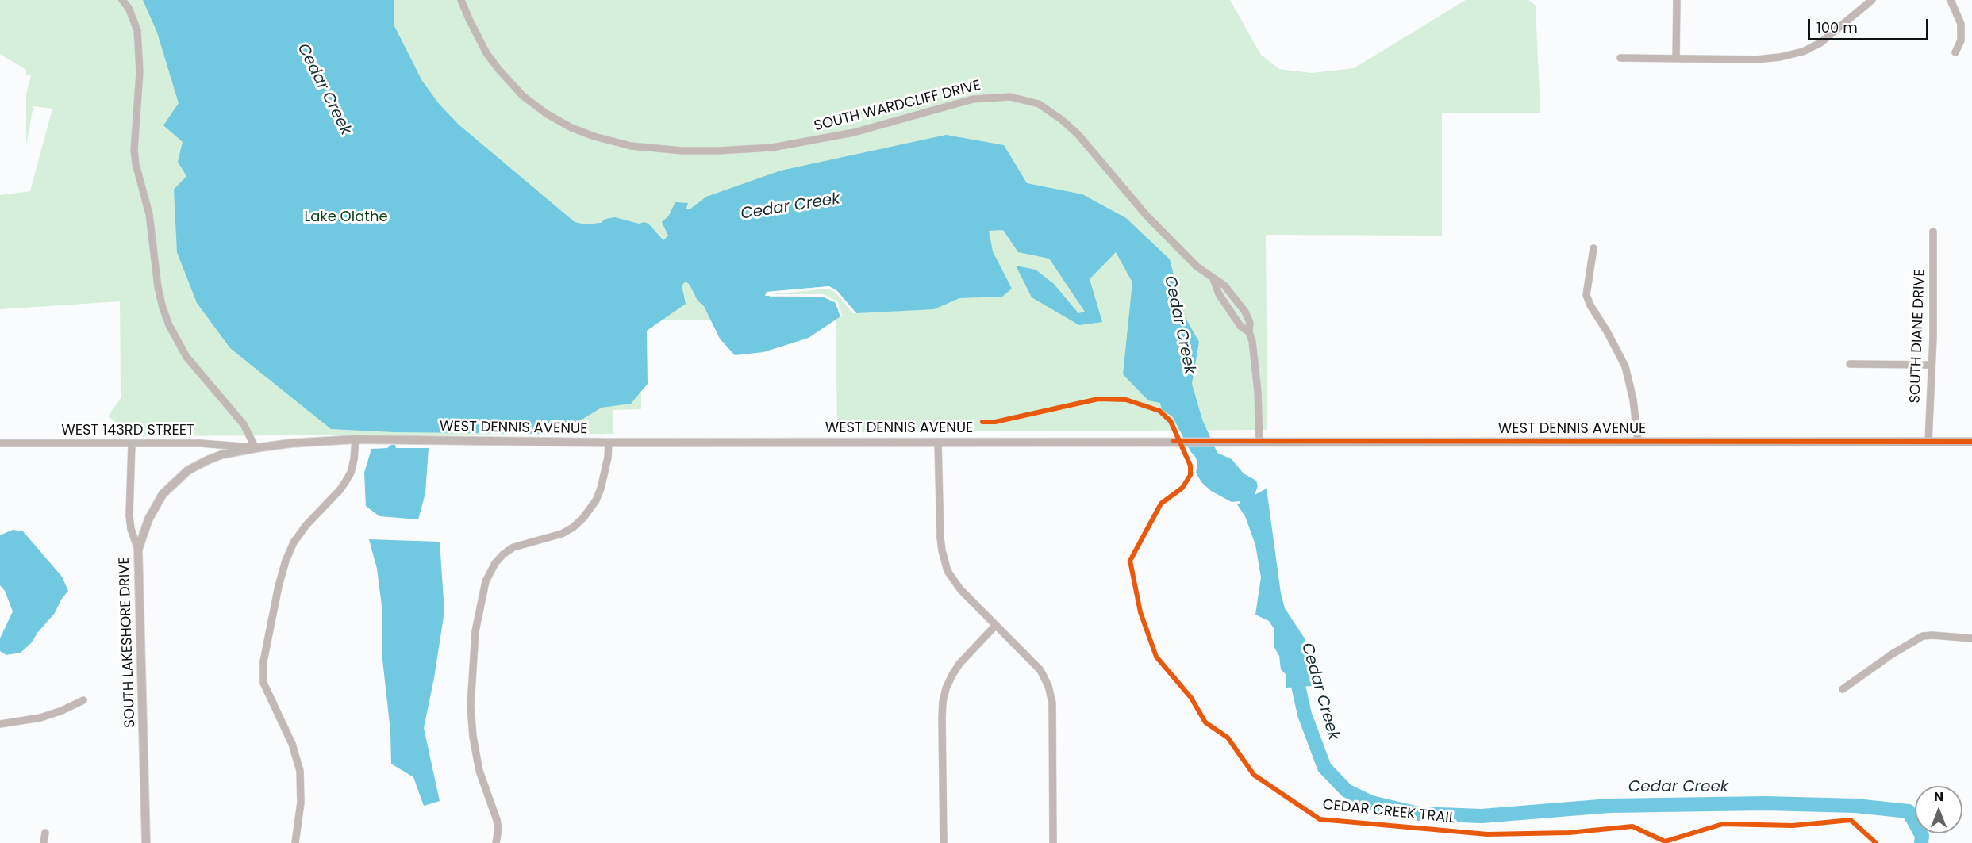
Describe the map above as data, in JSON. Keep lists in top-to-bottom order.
{
  "streets": {
    "street": [
      "SOUTH WARDCLIFF DRIVE",
      "SOUTH DIANE DRIVE",
      "WEST DENNIS AVENUE",
      "WEST 143RD STREET",
      "SOUTH LAKESHORE DRIVE"
    ],
    "cycle path": ["CEDAR CREEK TRAIL"]
  },
  "crossings": [
    ["SOUTH WARDCLIFF DRIVE", "WEST DENNIS AVENUE"],
    ["SOUTH DIANE DRIVE", "WEST DENNIS AVENUE"],
    ["WEST DENNIS AVENUE", "WEST 143RD STREET"],
    ["WEST DENNIS AVENUE", "SOUTH LAKESHORE DRIVE"],
    ["WEST 143RD STREET", "SOUTH LAKESHORE DRIVE"]
  ],
  "water": ["Cedar Creek"],
  "parks": ["Lake Olathe"],
  "scale_bar": "100 m",
  "north": "top"
}
